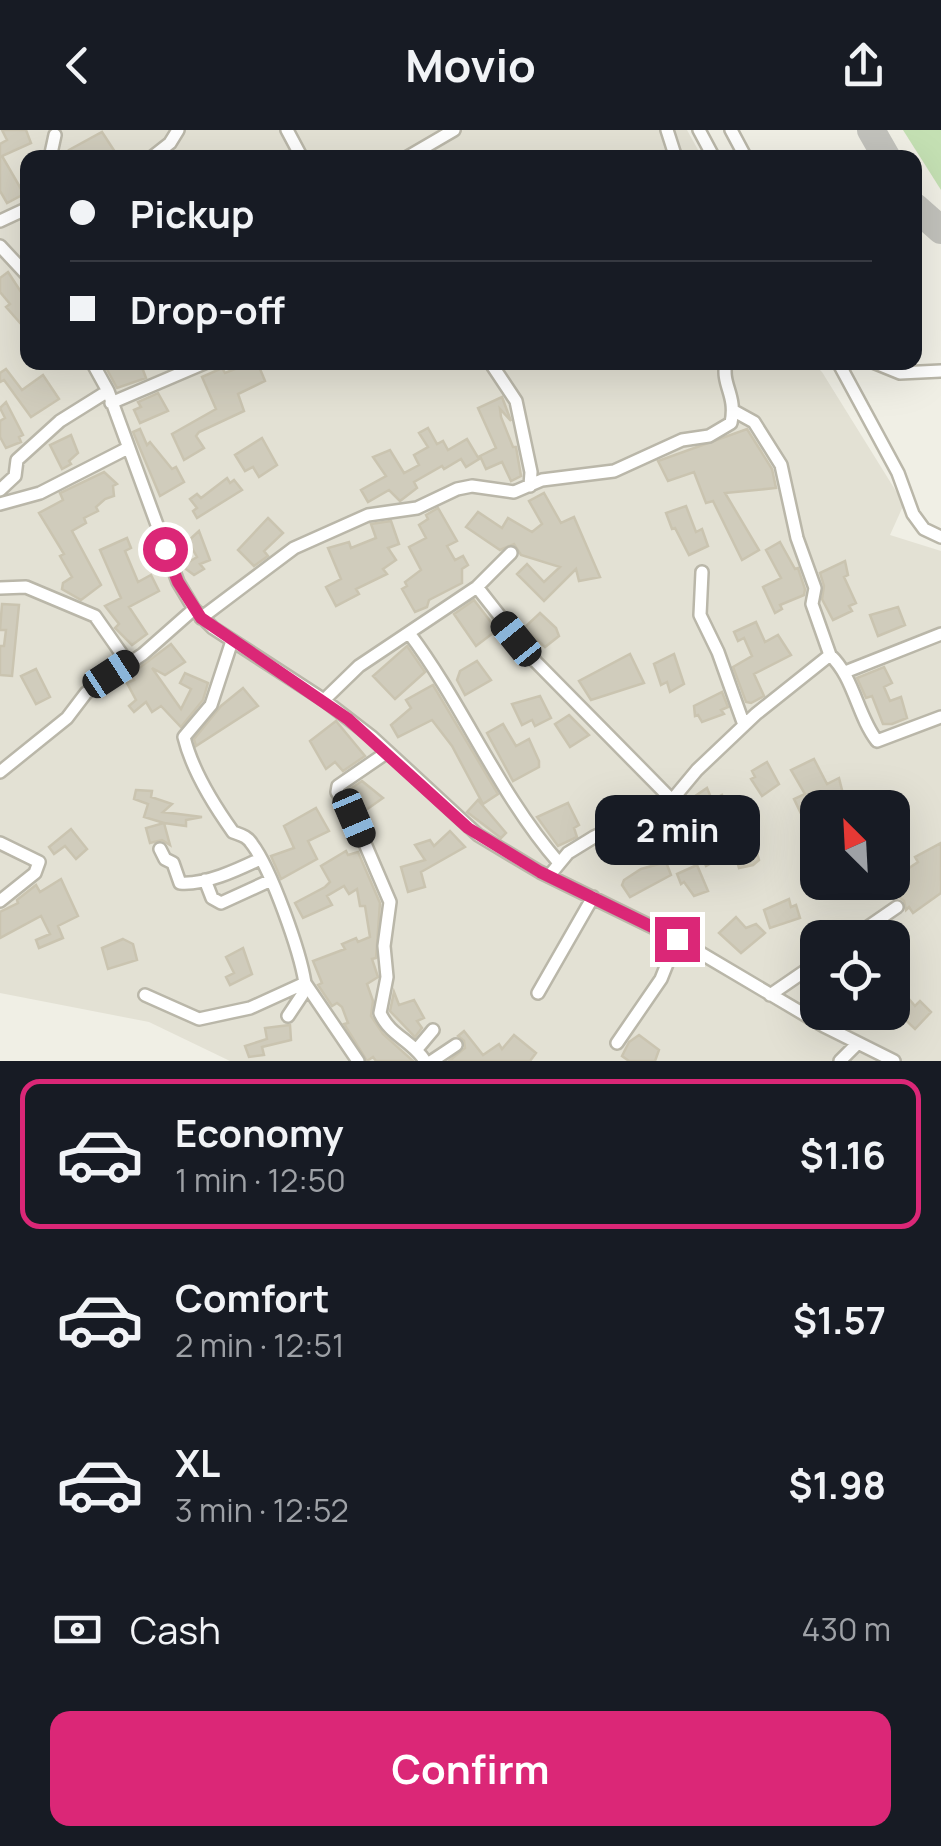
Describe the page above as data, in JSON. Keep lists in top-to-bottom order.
{
  "north": "top left",
  "page": {
    "header": "Movio",
    "banner": ["Pickup", "Drop-off"],
    "bubble": "2 min",
    "list": [
      {
        "name": "Economy",
        "note": "1 min · 12:50",
        "value": "$1.16"
      },
      {
        "name": "Comfort",
        "note": "2 min · 12:51",
        "value": "$1.57"
      },
      {
        "name": "XL",
        "note": "3 min · 12:52",
        "value": "$1.98"
      }
    ],
    "pay": ["Cash", "430 m"],
    "buttons": "Confirm"
  }
}
